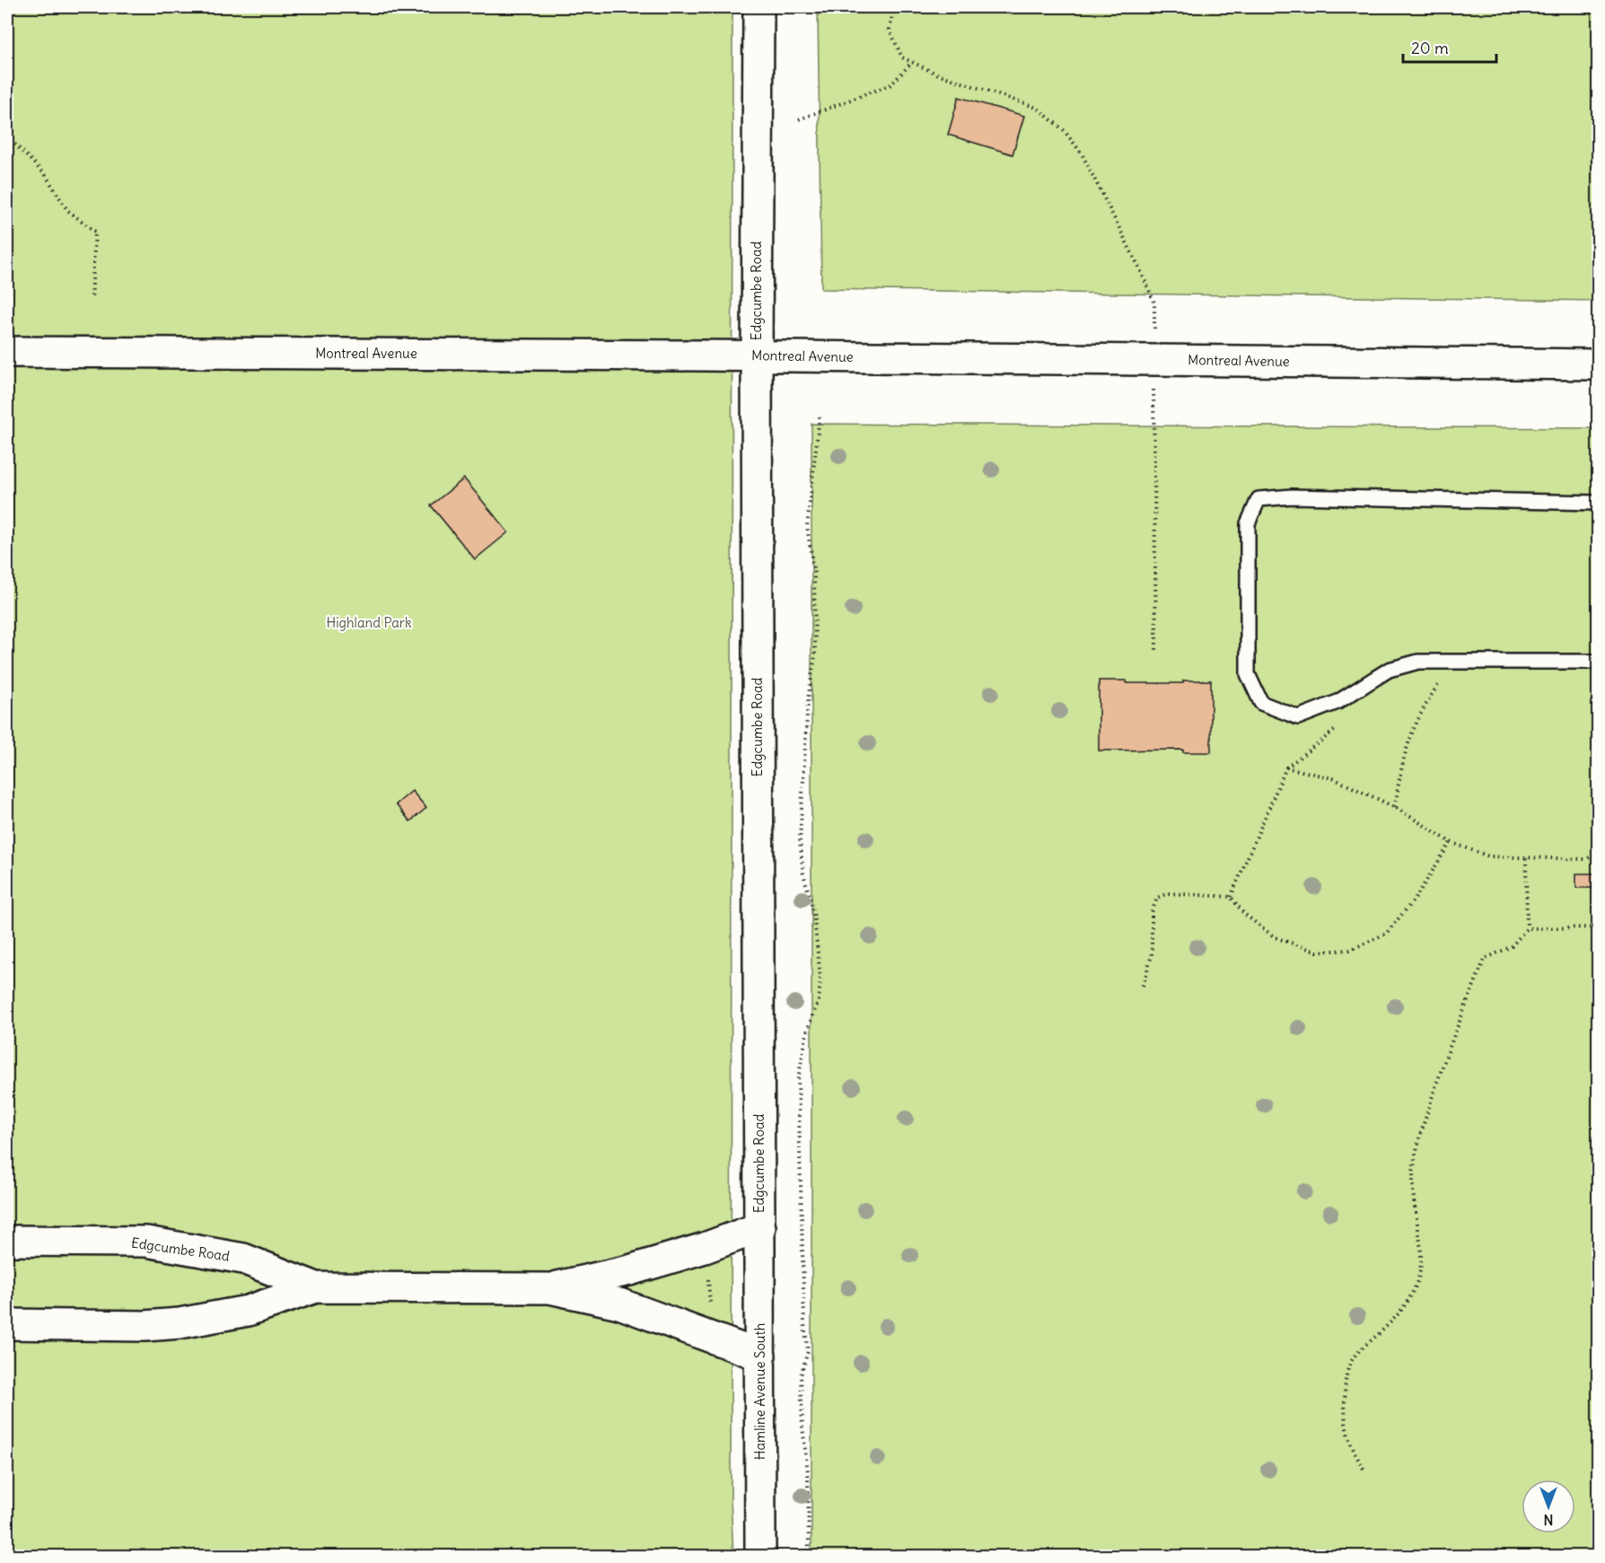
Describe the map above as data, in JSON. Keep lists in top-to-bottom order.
{
  "streets": {
    "street": ["Edgcumbe Road", "Montreal Avenue", "Hamline Avenue South"]
  },
  "crossings": [
    ["Edgcumbe Road", "Montreal Avenue"],
    ["Edgcumbe Road", "Hamline Avenue South"]
  ],
  "parks": ["Highland Park"],
  "scale_bar": "20 m",
  "north": "bottom"
}
